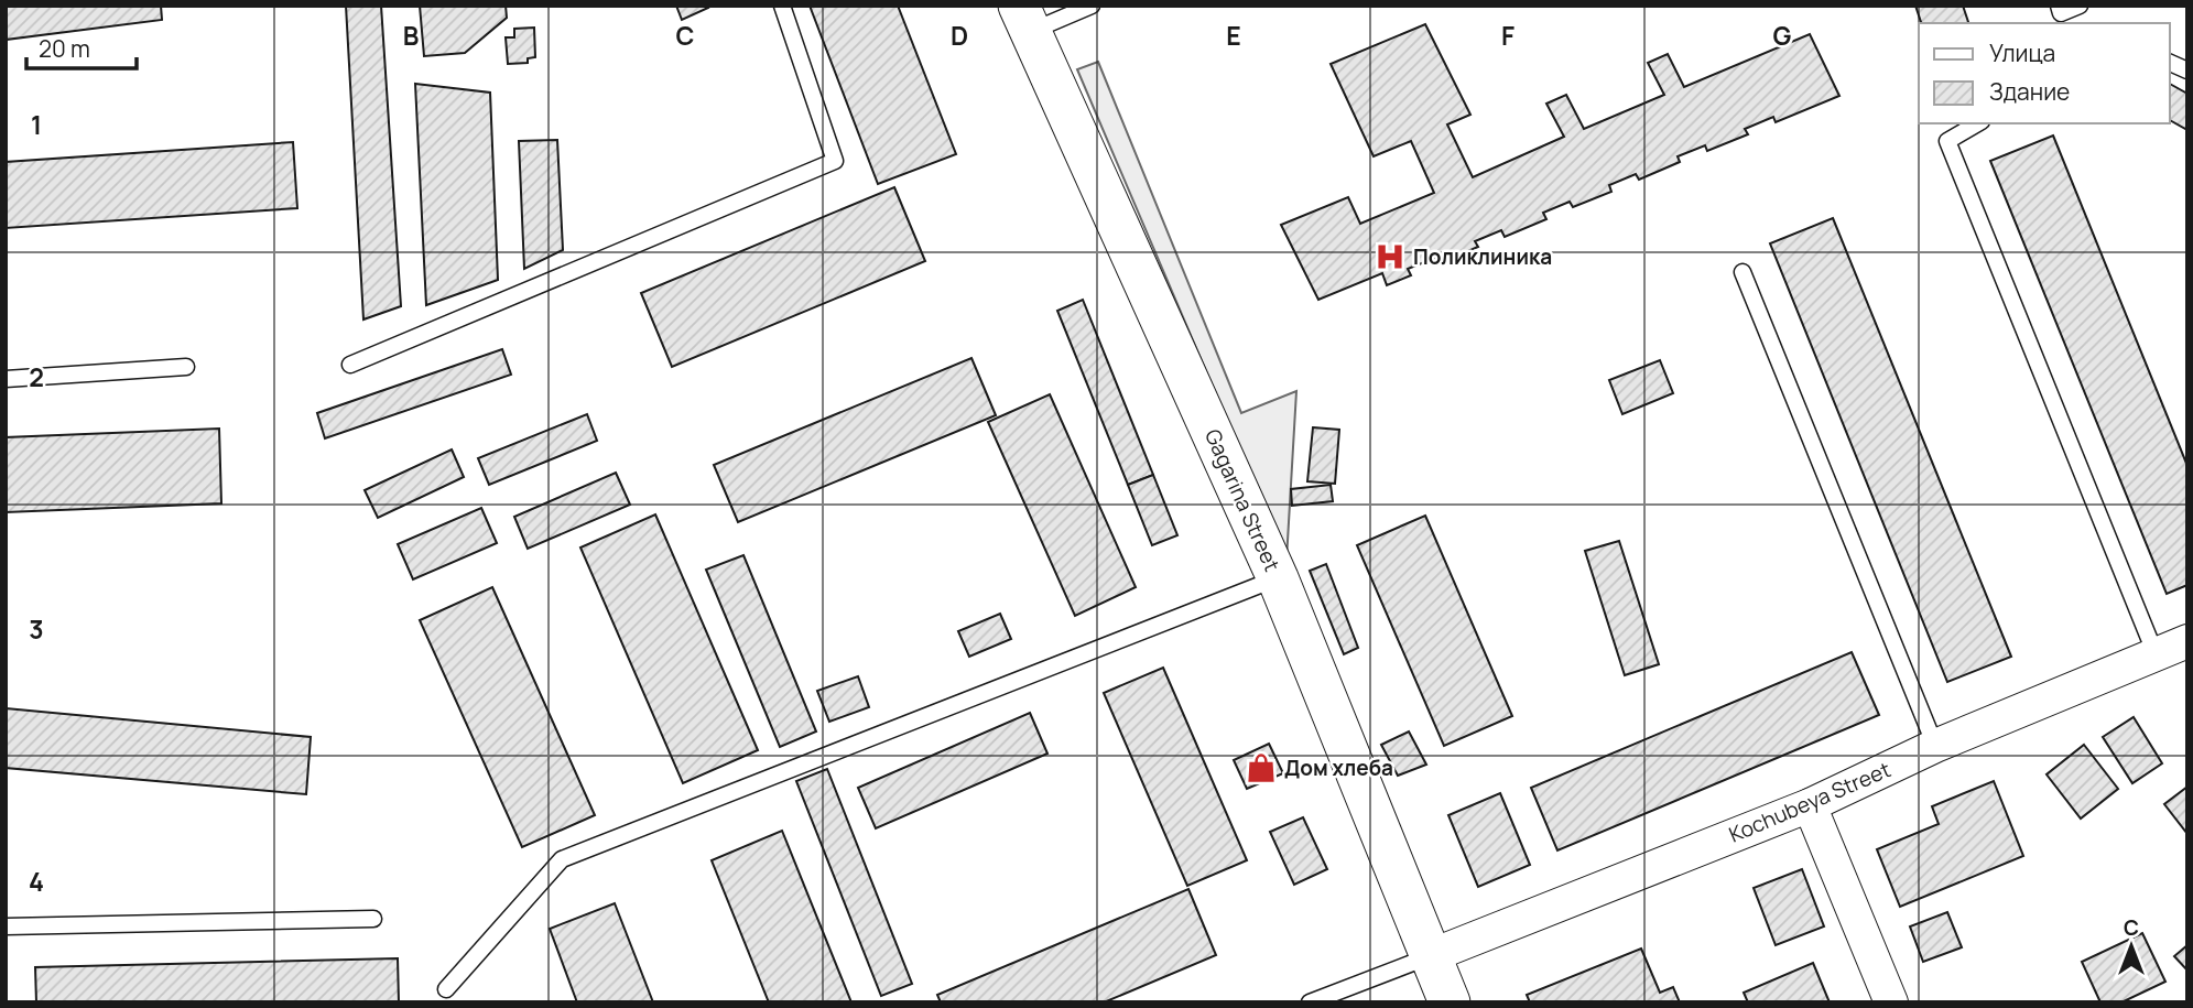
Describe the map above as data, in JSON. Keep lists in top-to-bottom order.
{
  "streets": {
    "street": ["Gagarina Street", "Kochubeya Street"]
  },
  "crossings": [
    ["Gagarina Street", "Kochubeya Street"]
  ],
  "places": {
    "hospital": ["Поликлиника"],
    "shop": ["Дом хлеба"]
  },
  "legend": ["Улица", "Здание"],
  "scale_bar": "20 m",
  "north": "top",
  "grid": {
    "columns": [
      "B",
      "C",
      "D",
      "E",
      "F",
      "G"
    ],
    "rows": [
      "1",
      "2",
      "3",
      "4"
    ]
  }
}
